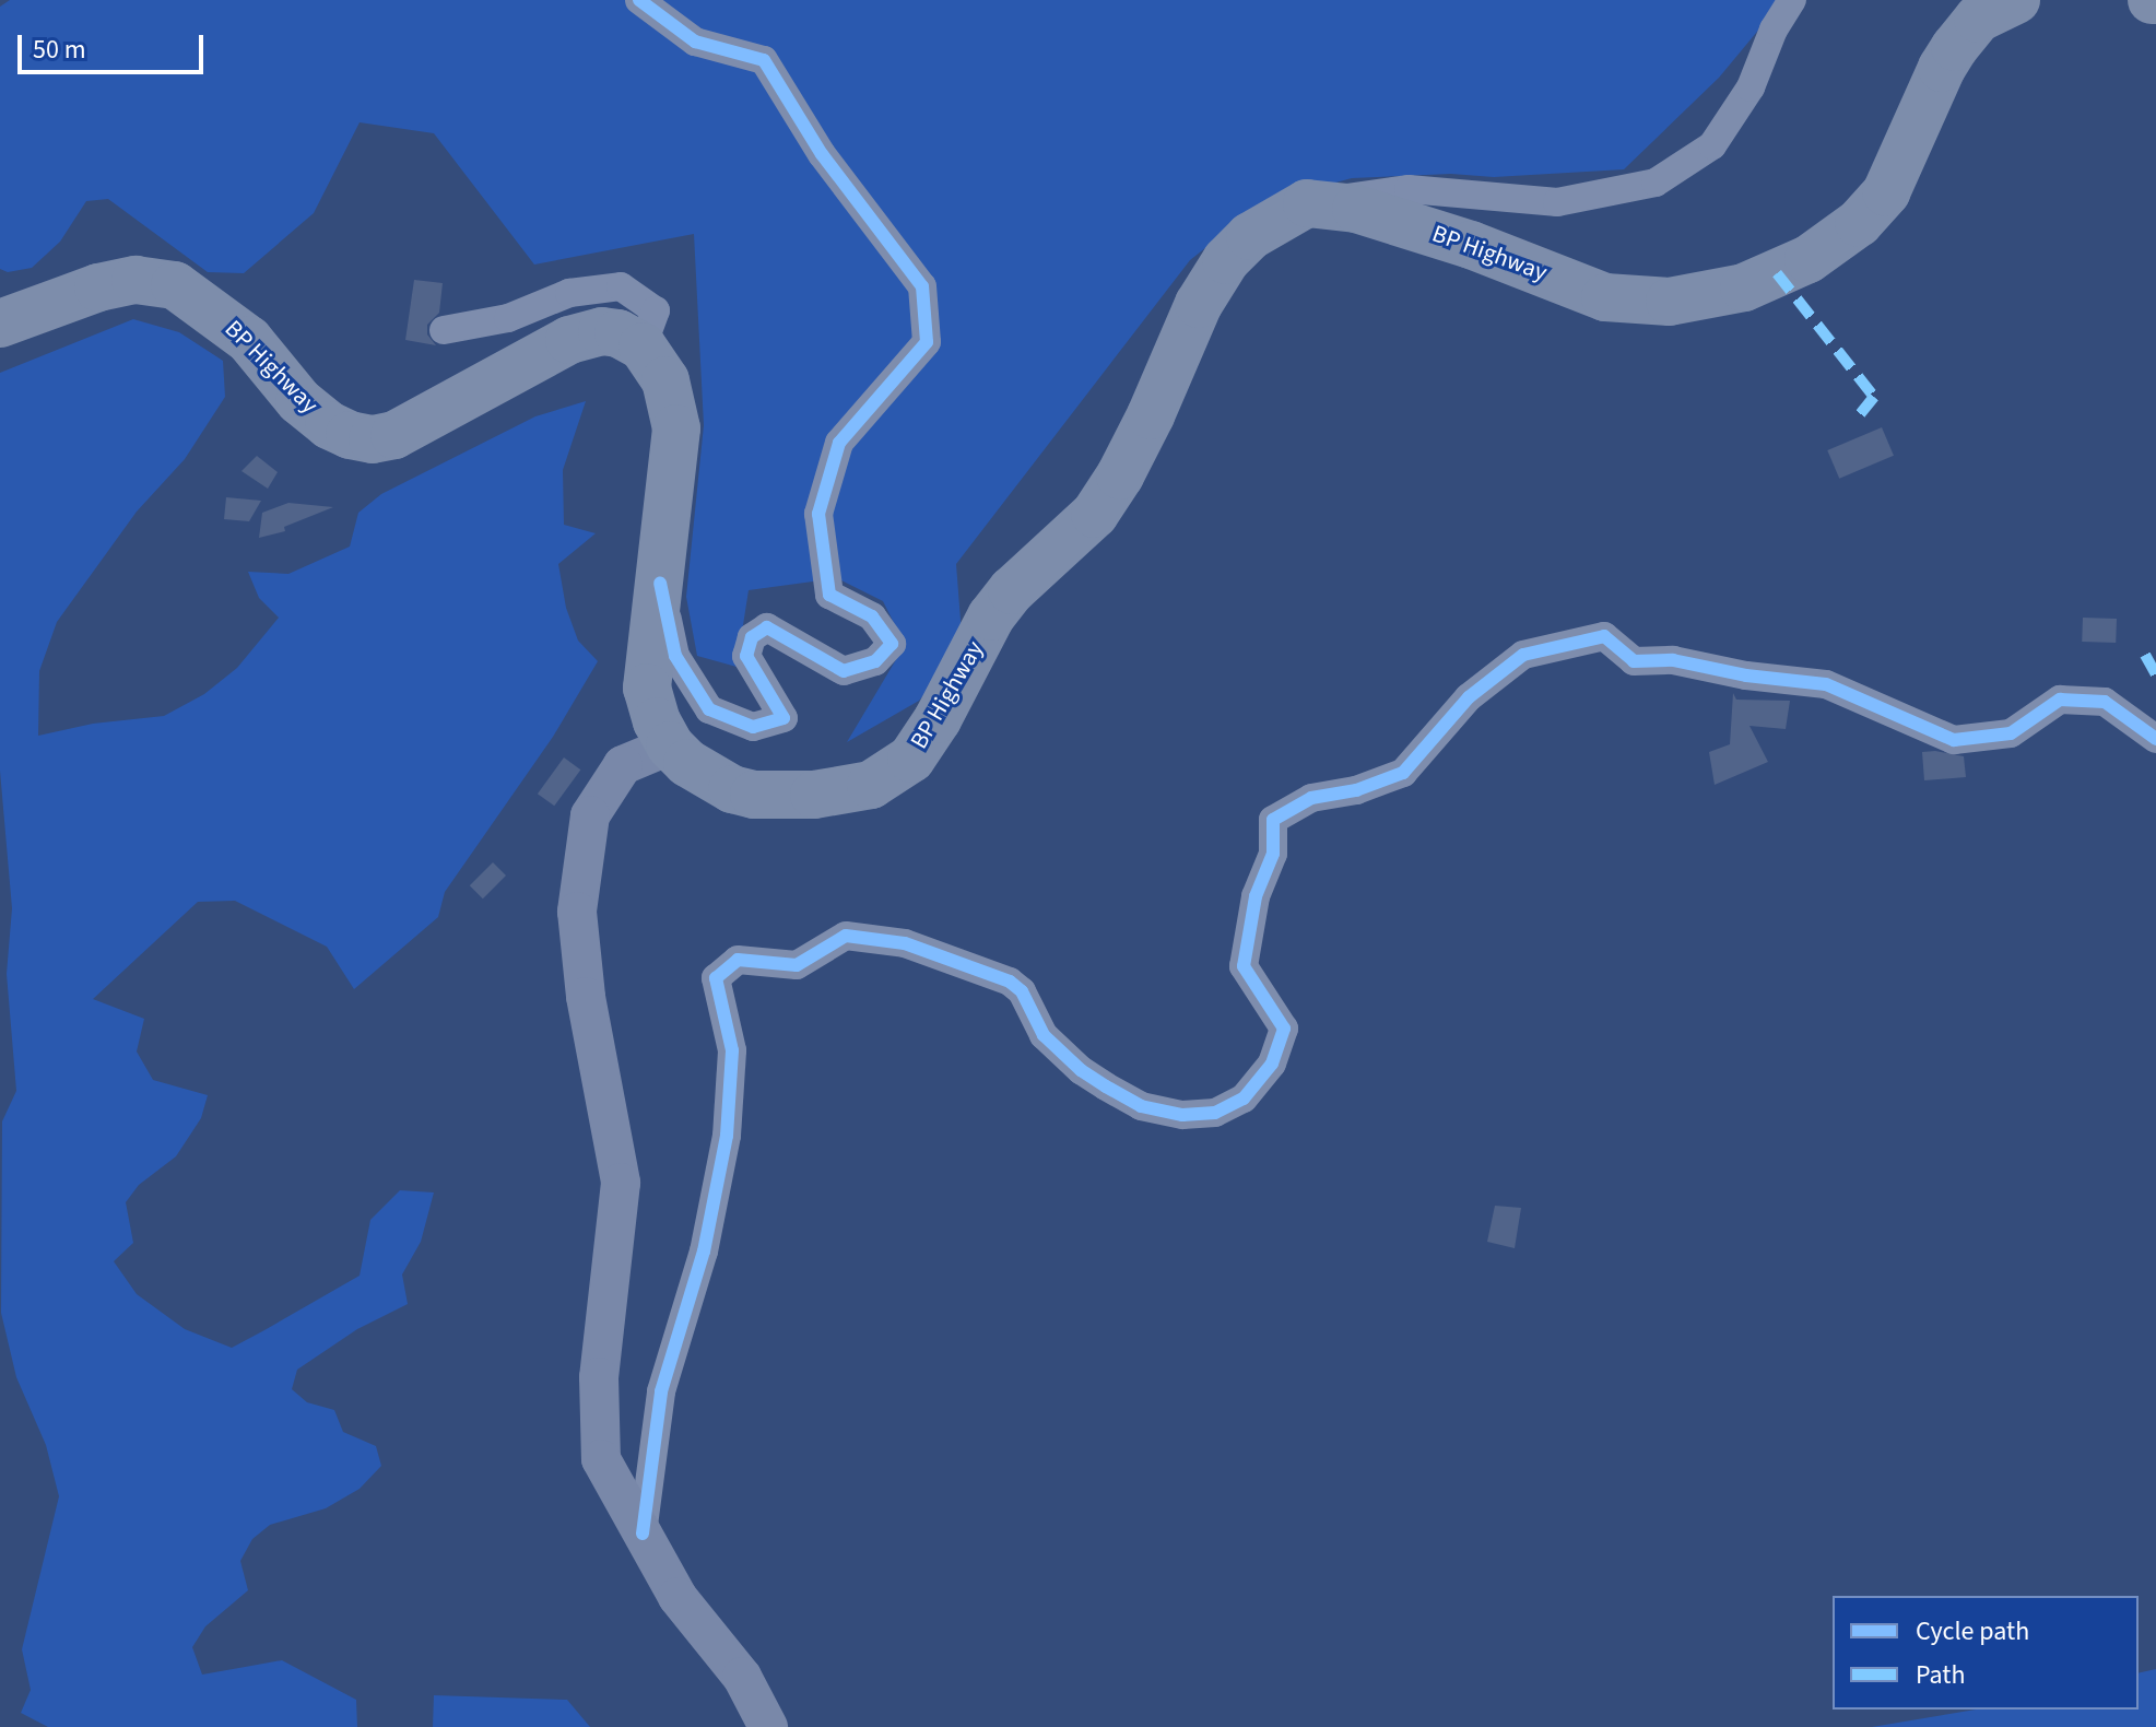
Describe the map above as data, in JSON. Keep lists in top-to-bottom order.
{
  "streets": {
    "highway": ["BP Highway"]
  },
  "legend": ["Cycle path", "Path"],
  "scale_bar": "50 m"
}
